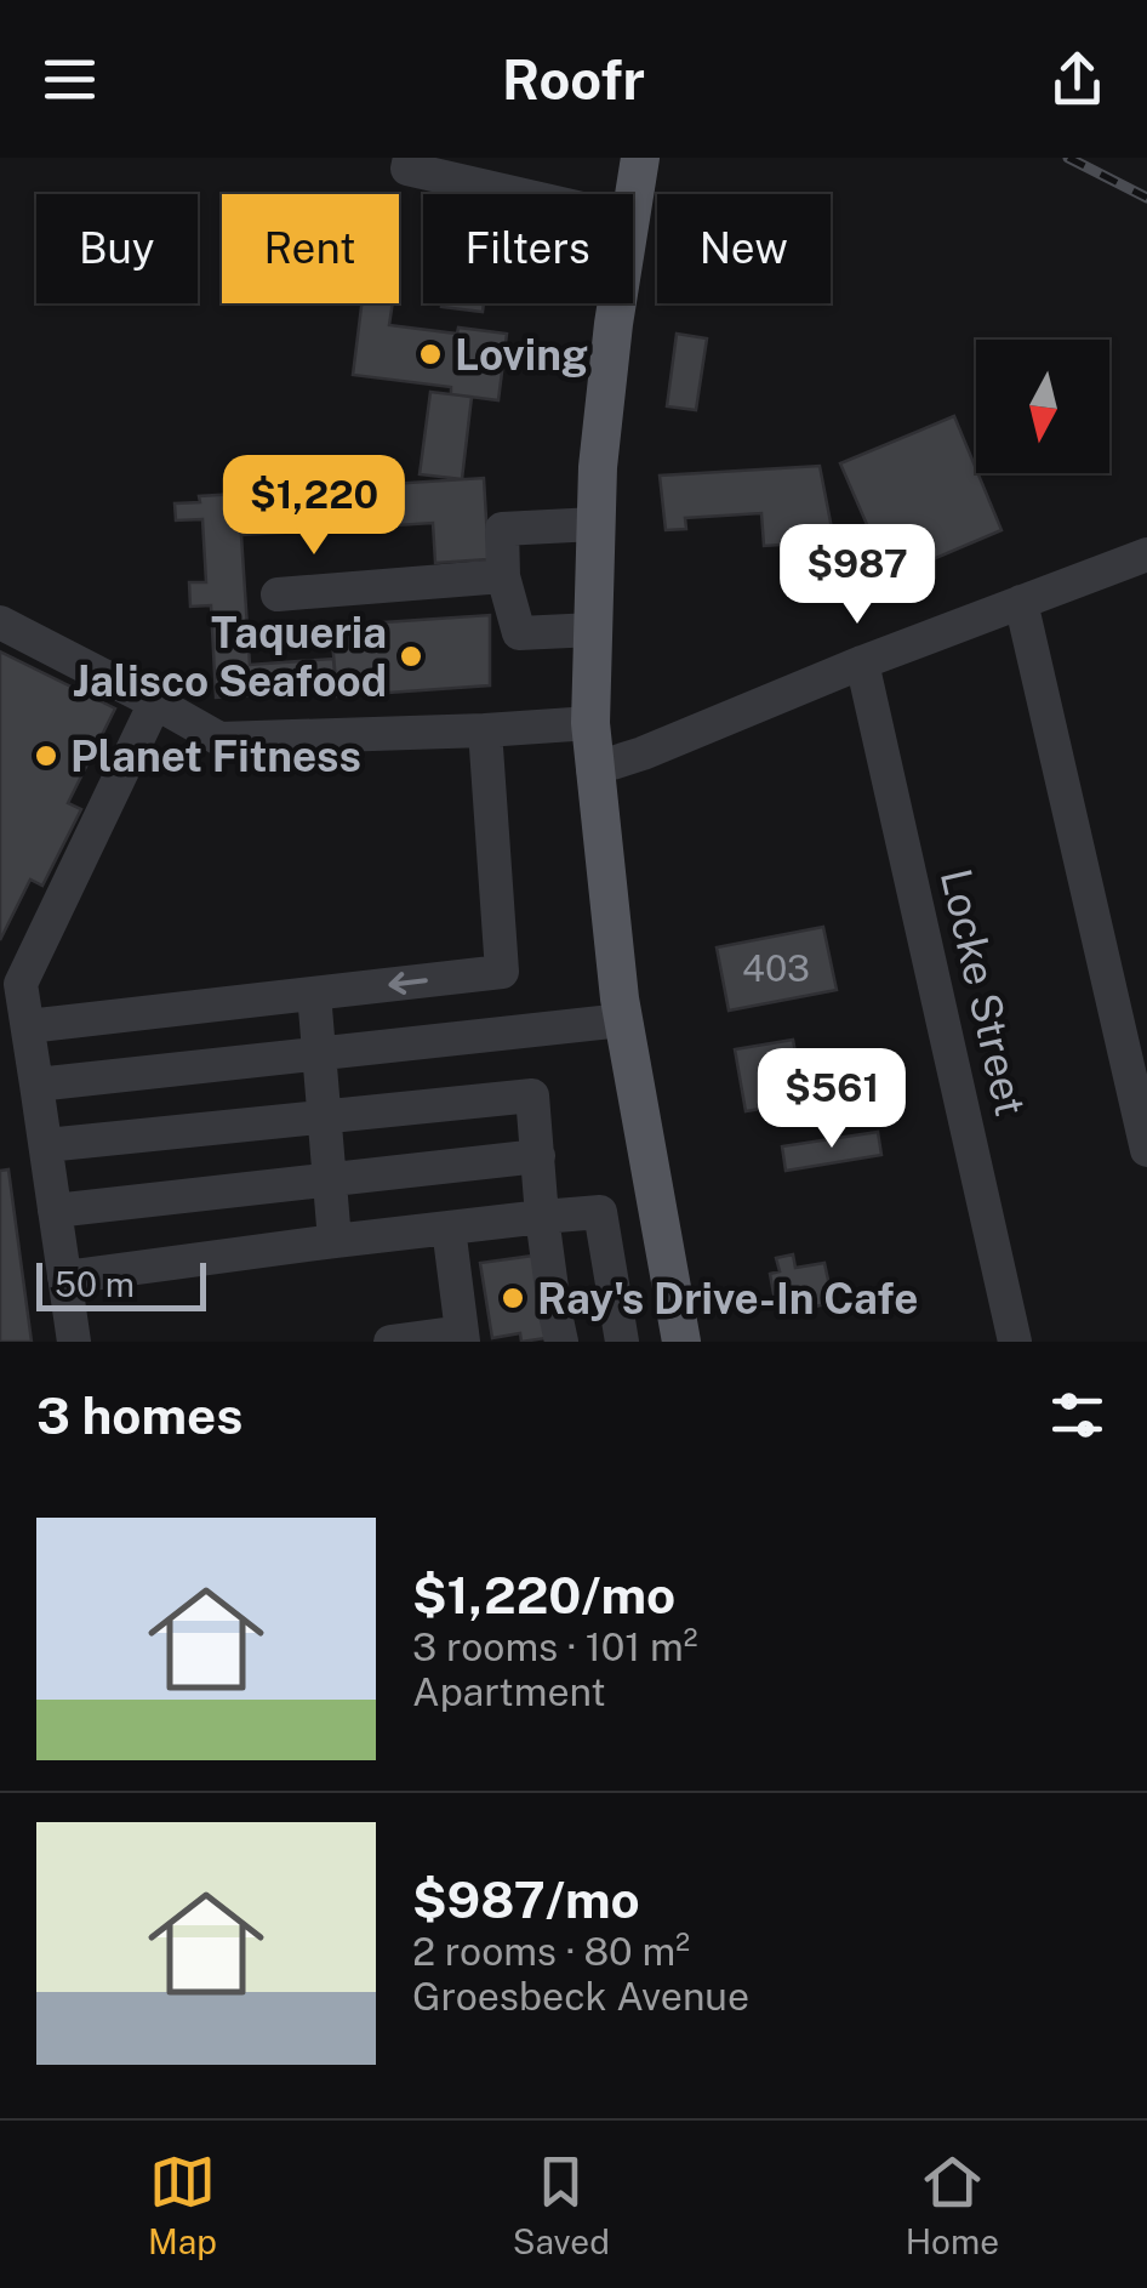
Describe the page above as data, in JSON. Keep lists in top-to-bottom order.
{
  "streets": {
    "street": ["Locke Street"]
  },
  "places": [
    "Loving",
    "Taqueria Jalisco Seafood",
    "Planet Fitness",
    "Ray's Drive-In Cafe"
  ],
  "house_numbers": ["403"],
  "scale_bar": "50 m",
  "north": "bottom",
  "page": {
    "header": "Roofr",
    "chip": [
      "Buy",
      "Rent",
      "Filters",
      "New"
    ],
    "price": ["$1,220", "$987", "$561"],
    "scale": "50 m",
    "heading": "3 homes",
    "list": [
      {
        "name": "$1,220/mo",
        "note": "3 rooms · 101 m² · Apartment"
      },
      {
        "name": "$987/mo",
        "note": "2 rooms · 80 m² · Groesbeck Avenue"
      }
    ],
    "tabs": ["Map", "Saved", "Home"]
  }
}
